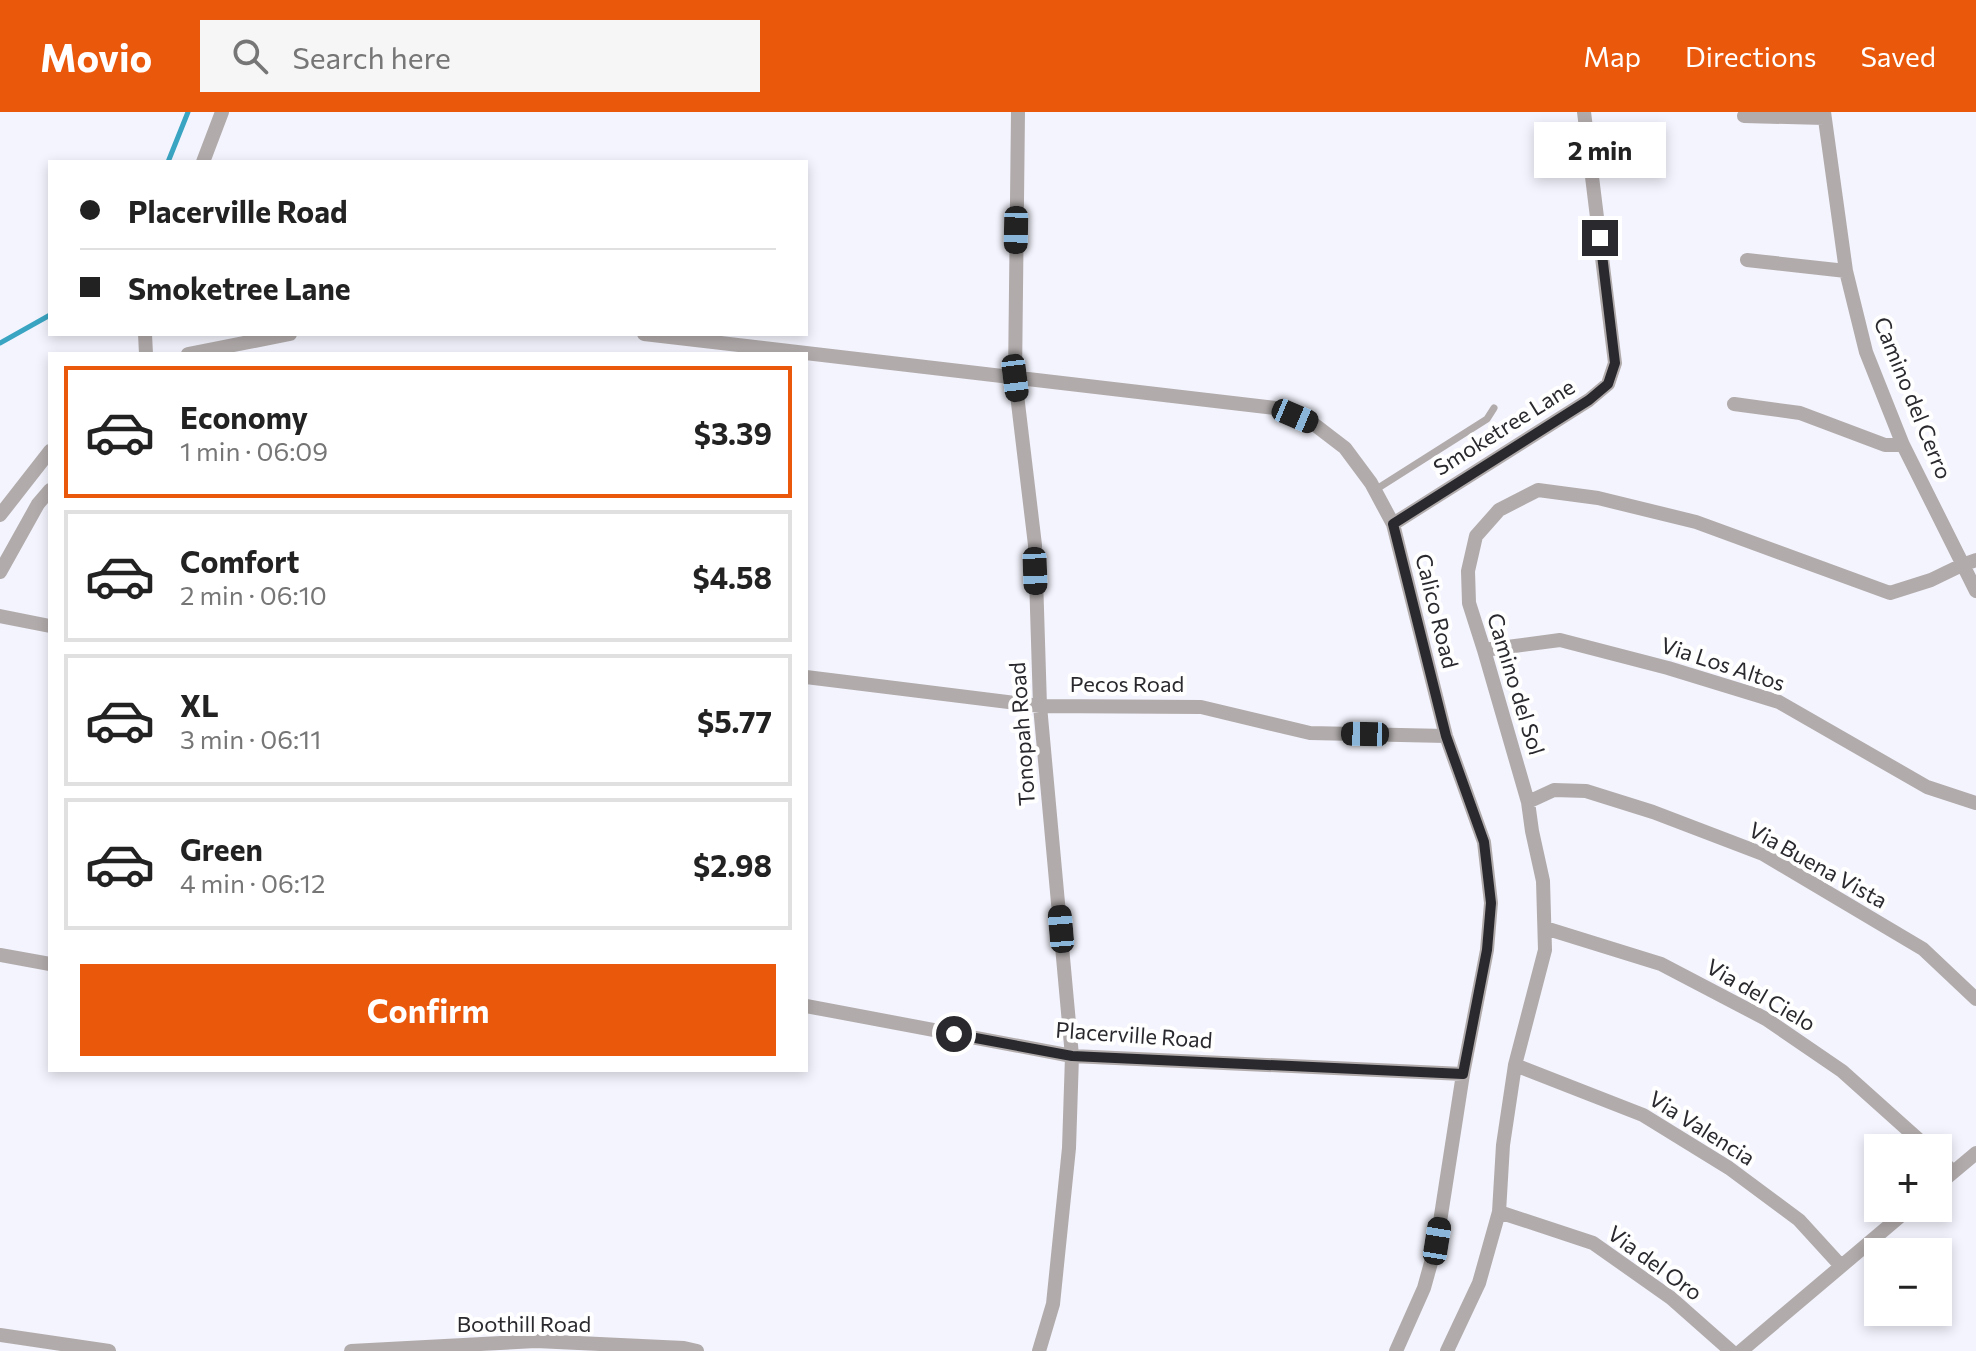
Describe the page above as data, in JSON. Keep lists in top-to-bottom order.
{
  "streets": {
    "street": [
      "Camino del Cerro",
      "Smoketree Lane",
      "Calico Road",
      "Via Los Altos",
      "Pecos Road",
      "Camino del Sol",
      "Tonopah Road",
      "Via Buena Vista",
      "Via del Cielo",
      "Placerville Road",
      "Via Valencia",
      "Via del Oro",
      "Boothill Road"
    ]
  },
  "crossings": [
    ["Camino del Cerro", "Camino del Sol"],
    ["Smoketree Lane", "Calico Road"],
    ["Calico Road", "Pecos Road"],
    ["Calico Road", "Tonopah Road"],
    ["Calico Road", "Placerville Road"],
    ["Via Los Altos", "Camino del Sol"],
    ["Pecos Road", "Tonopah Road"],
    ["Camino del Sol", "Via Buena Vista"],
    ["Camino del Sol", "Via del Cielo"],
    ["Camino del Sol", "Via Valencia"],
    ["Camino del Sol", "Via del Oro"],
    ["Tonopah Road", "Placerville Road"]
  ],
  "page": {
    "header": "Movio",
    "search": "Search here",
    "nav": ["Map", "Directions", "Saved"],
    "bubble": "2 min",
    "banner": ["Placerville Road", "Smoketree Lane"],
    "list": [
      {
        "name": "Economy",
        "note": "1 min · 06:09",
        "value": "$3.39"
      },
      {
        "name": "Comfort",
        "note": "2 min · 06:10",
        "value": "$4.58"
      },
      {
        "name": "XL",
        "note": "3 min · 06:11",
        "value": "$5.77"
      },
      {
        "name": "Green",
        "note": "4 min · 06:12",
        "value": "$2.98"
      }
    ],
    "buttons": "Confirm",
    "map_buttons": ["+", "−"]
  }
}
